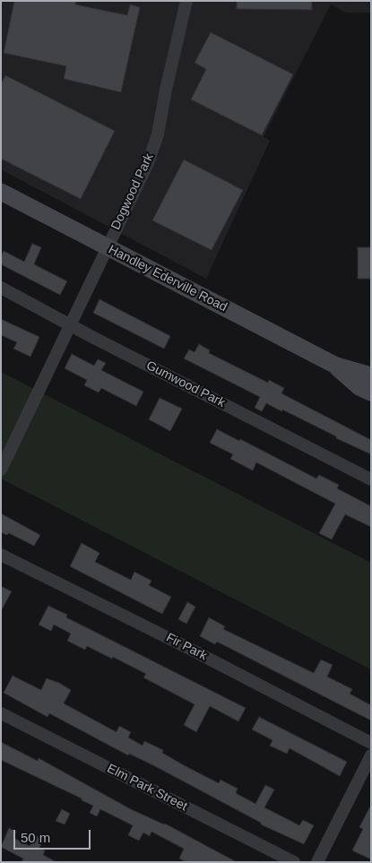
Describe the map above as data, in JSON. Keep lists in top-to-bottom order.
{
  "streets": {
    "main road": ["Handley Ederville Road"],
    "street": [
      "Dogwood Park",
      "Gumwood Park",
      "Fir Park",
      "Elm Park Street"
    ]
  },
  "crossings": [
    ["Dogwood Park", "Handley Ederville Road"],
    ["Dogwood Park", "Gumwood Park"]
  ],
  "scale_bar": "50 m"
}
